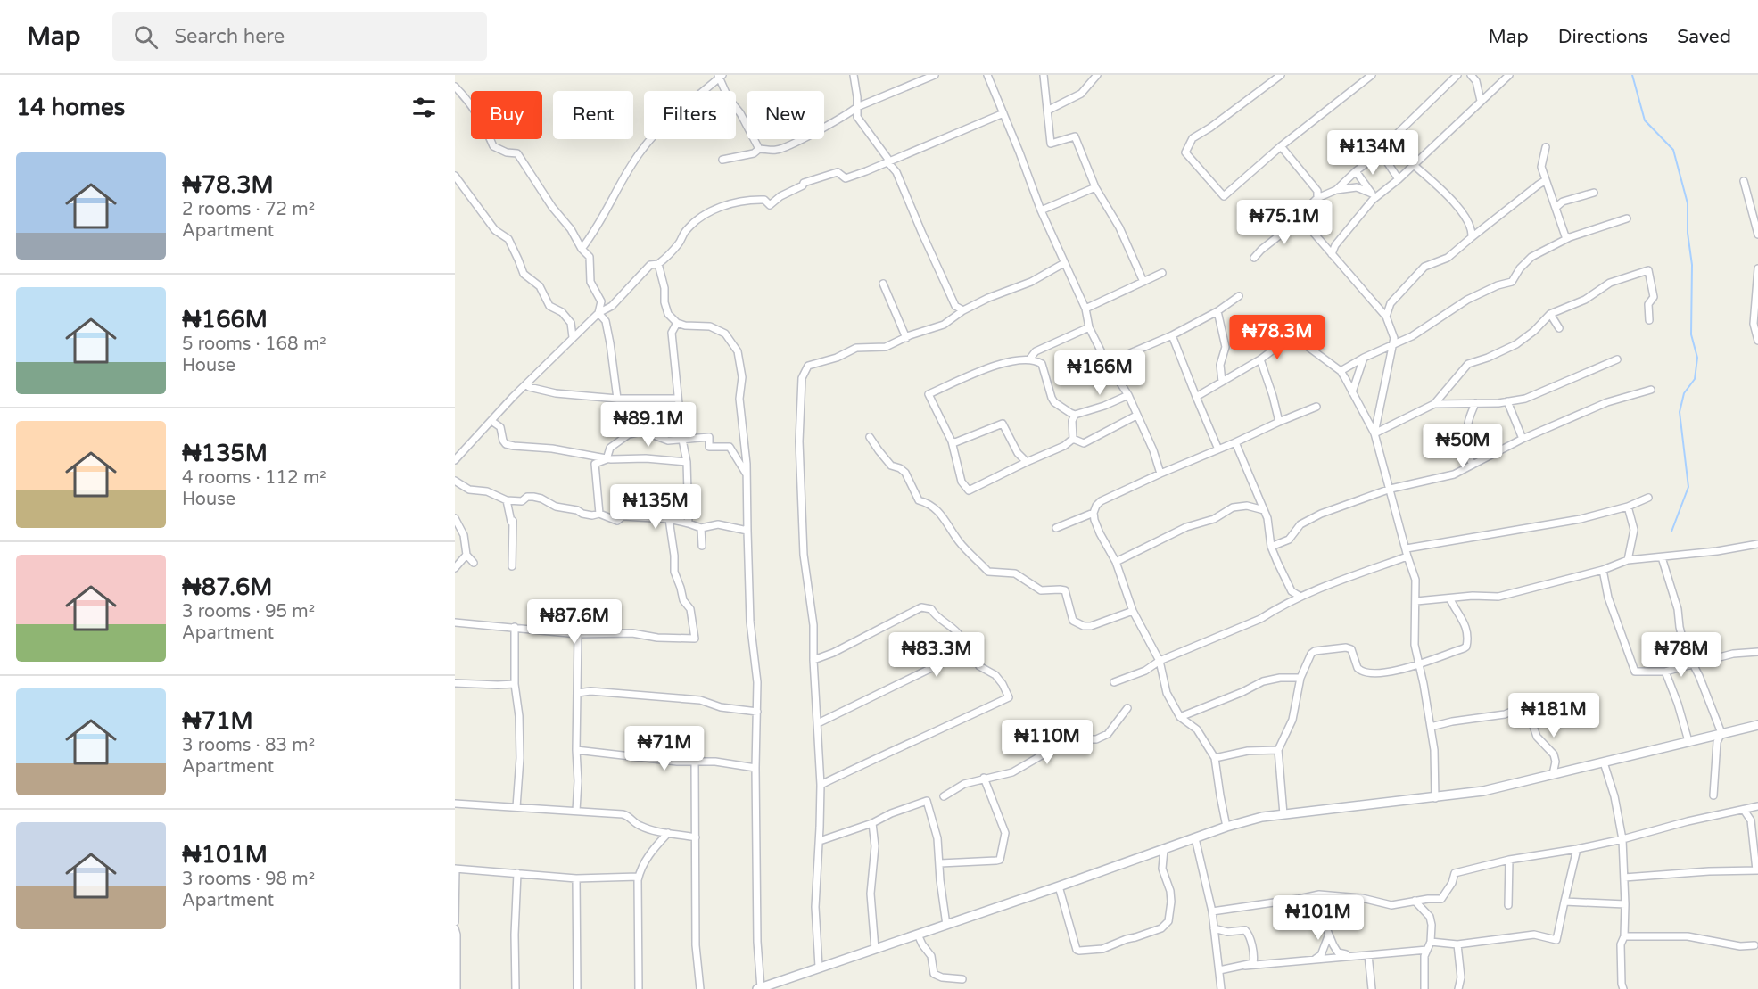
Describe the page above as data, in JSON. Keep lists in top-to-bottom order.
{
  "page": {
    "header": "Map",
    "search": "Search here",
    "nav": ["Map", "Directions", "Saved"],
    "heading": "14 homes",
    "chip": [
      "Buy",
      "Rent",
      "Filters",
      "New"
    ],
    "price": [
      "₦134M",
      "₦75.1M",
      "₦78.3M",
      "₦166M",
      "₦89.1M",
      "₦50M",
      "₦135M",
      "₦87.6M",
      "₦83.3M",
      "₦78M",
      "₦181M",
      "₦110M",
      "₦71M",
      "₦101M"
    ],
    "list": [
      {
        "name": "₦78.3M",
        "note": "2 rooms · 72 m² · Apartment"
      },
      {
        "name": "₦166M",
        "note": "5 rooms · 168 m² · House"
      },
      {
        "name": "₦135M",
        "note": "4 rooms · 112 m² · House"
      },
      {
        "name": "₦87.6M",
        "note": "3 rooms · 95 m² · Apartment"
      },
      {
        "name": "₦71M",
        "note": "3 rooms · 83 m² · Apartment"
      },
      {
        "name": "₦101M",
        "note": "3 rooms · 98 m² · Apartment"
      }
    ]
  }
}
